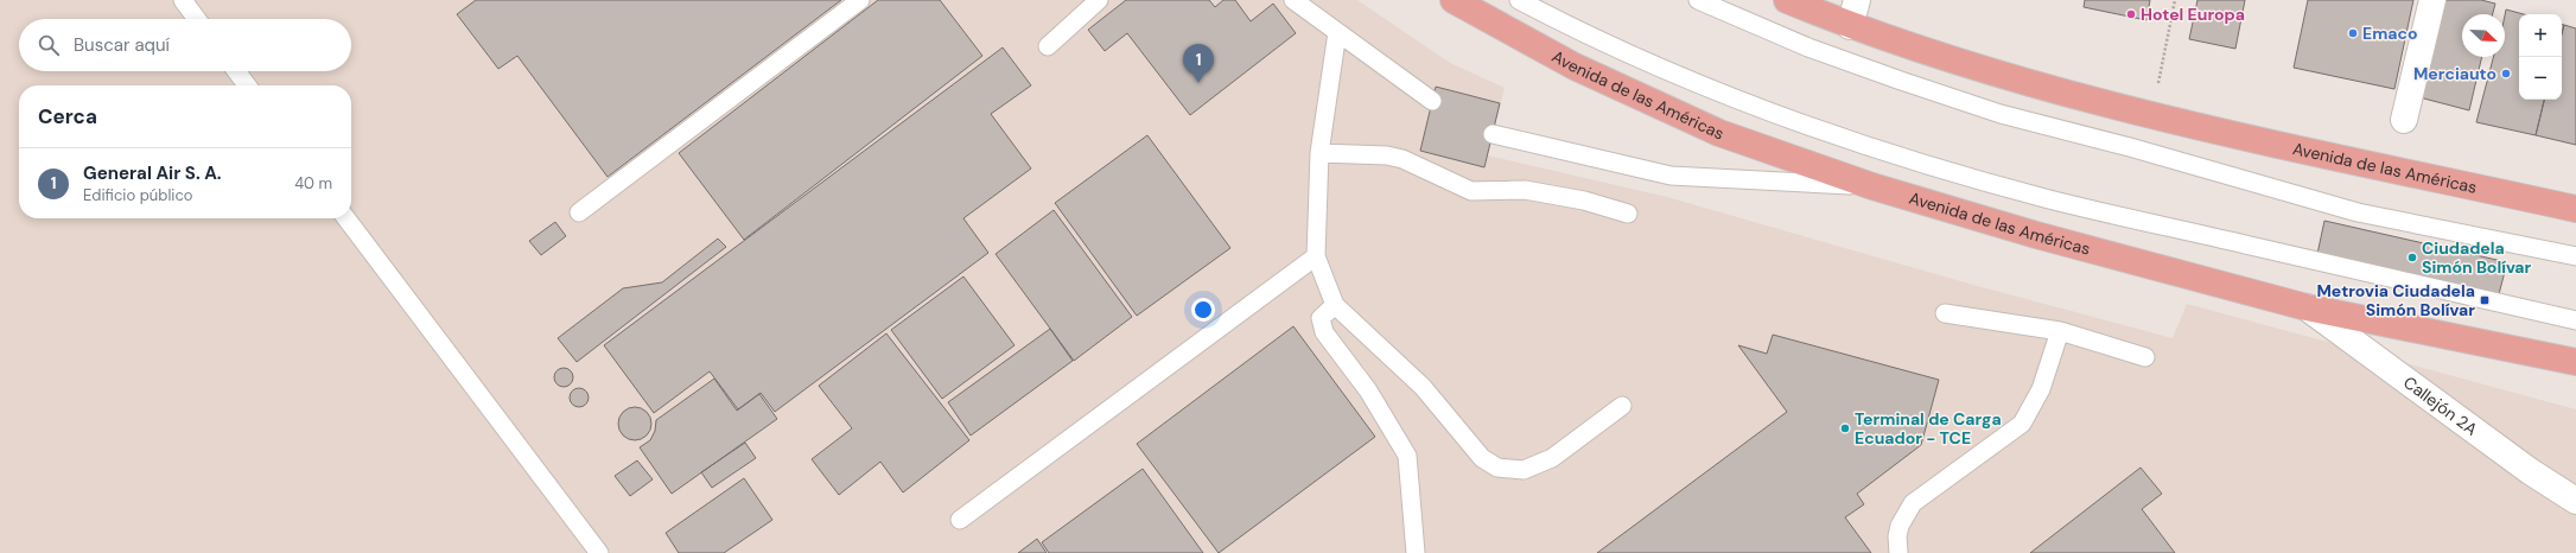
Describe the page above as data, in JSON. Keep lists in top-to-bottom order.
{
  "streets": {
    "main road": ["Avenida de las Américas"],
    "street": ["Callejón 2A"]
  },
  "crossings": [
    ["Avenida de las Américas", "Callejón 2A"]
  ],
  "places": {
    "other": [
      "Hotel Europa",
      "Emaco",
      "Merciauto",
      "Ciudadela Simón Bolívar",
      "Terminal de Carga Ecuador - TCE"
    ],
    "transit": ["Metrovia Ciudadela Simón Bolívar"]
  },
  "north": "bottom right",
  "page": {
    "map_buttons": ["+", "−"],
    "search": "Buscar aquí",
    "pins": "1",
    "heading": "Cerca",
    "list": [
      {
        "mark": "1",
        "name": "General Air S. A.",
        "note": "Edificio público",
        "value": "40 m"
      }
    ]
  }
}
